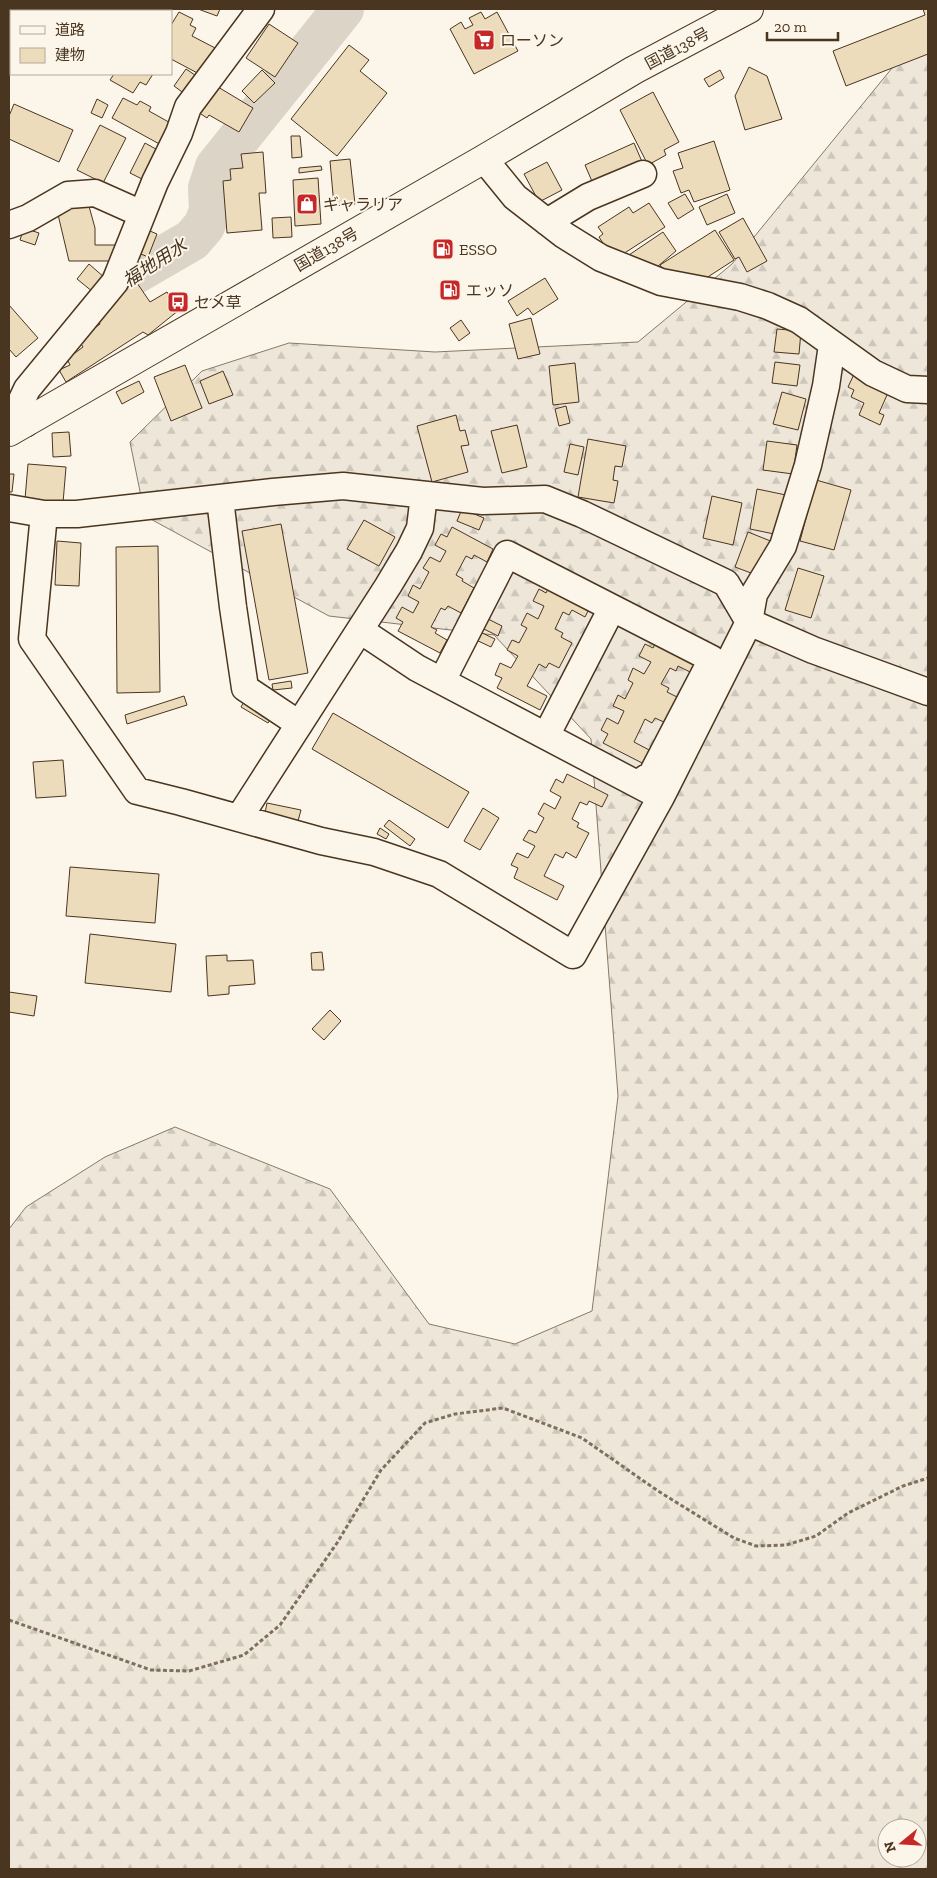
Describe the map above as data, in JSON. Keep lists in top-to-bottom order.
{
  "streets": {
    "highway": ["国道138号"]
  },
  "water": ["福地用水"],
  "places": {
    "supermarket": ["ローソン"],
    "shop": ["ギャラリア"],
    "fuel station": ["ESSO", "エッソ"],
    "bus stop": ["セメ草"]
  },
  "legend": ["道路", "建物"],
  "scale_bar": "20 m",
  "north": "left"
}
